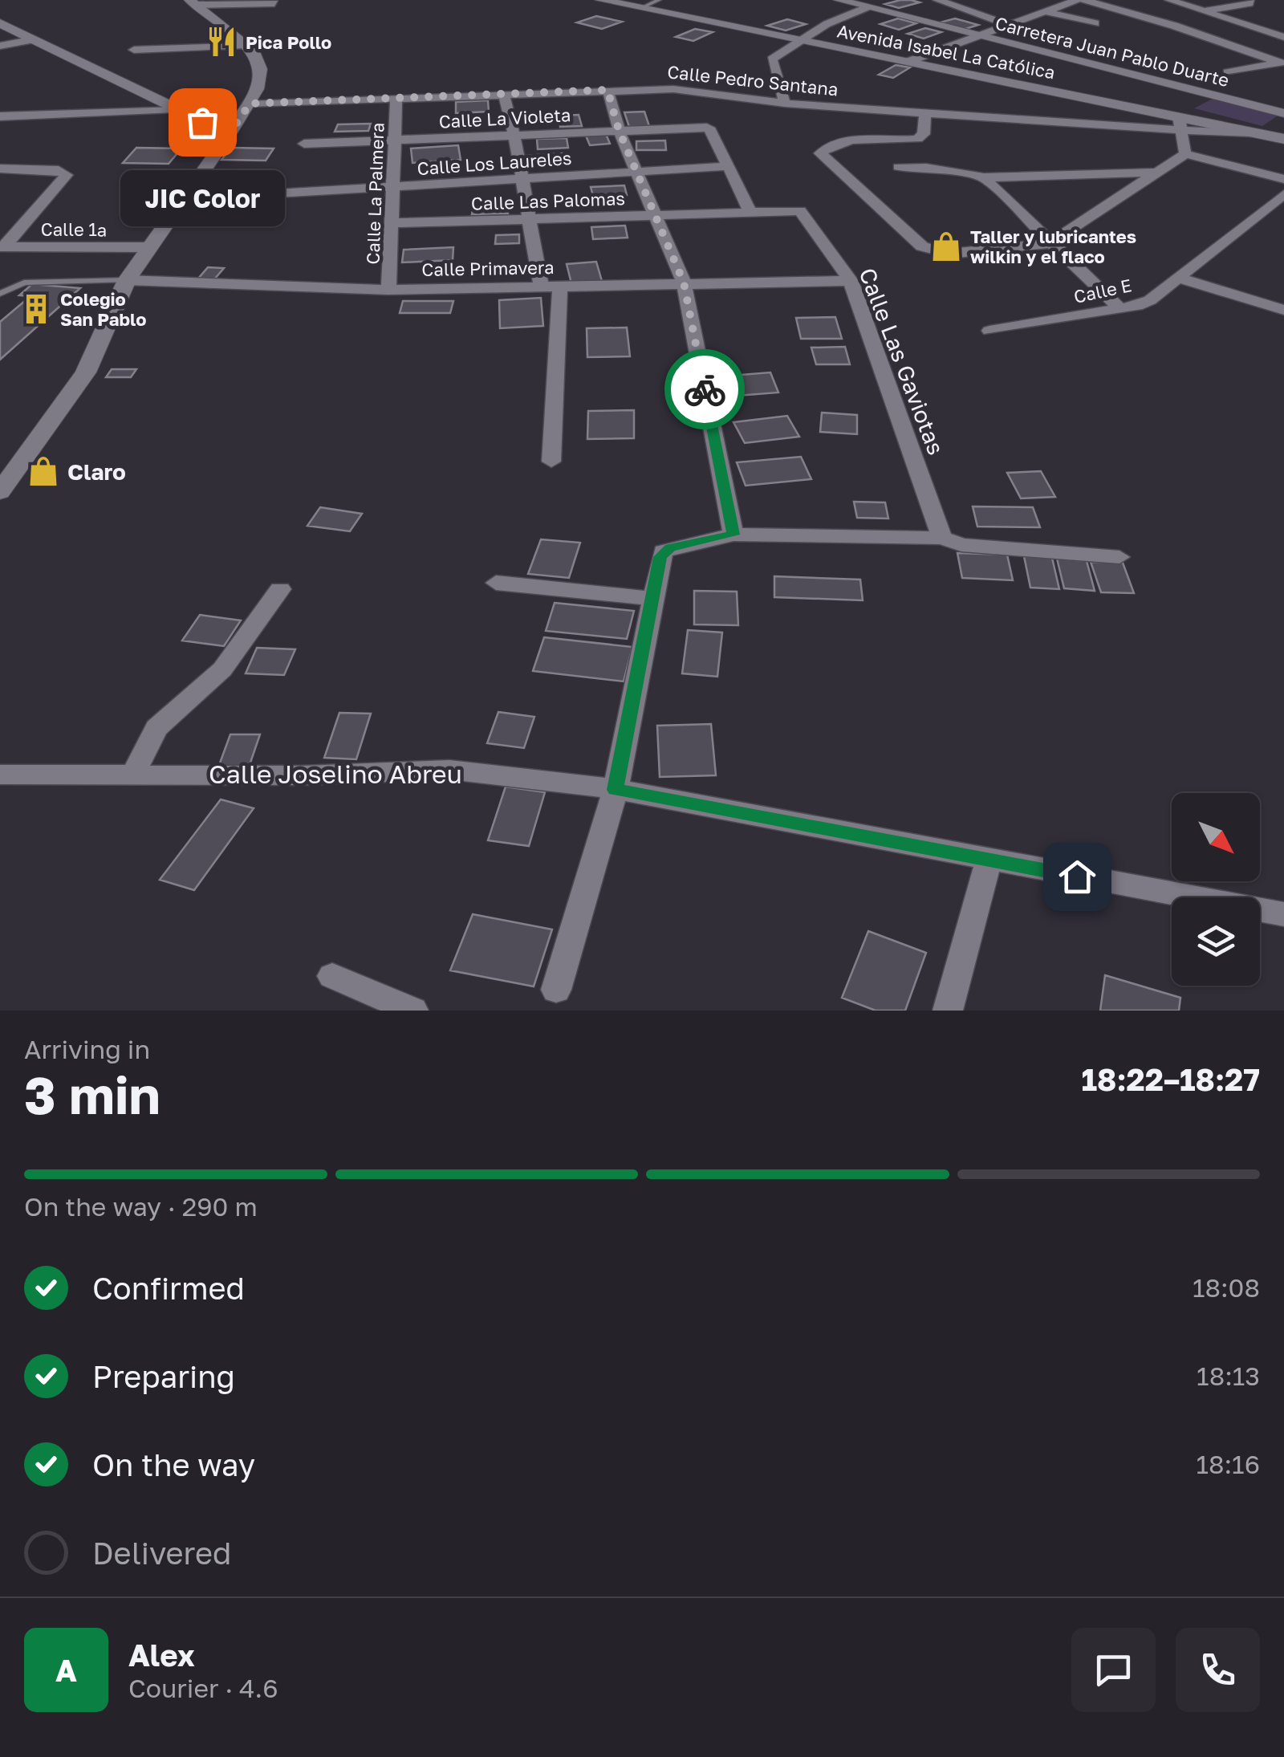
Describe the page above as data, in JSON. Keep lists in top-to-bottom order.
{
  "streets": {
    "main road": ["Avenida Isabel La Católica", "Carretera Juan Pablo Duarte"],
    "street": [
      "Calle Pedro Santana",
      "Calle La Violeta",
      "Calle Los Laureles",
      "Calle La Palmera",
      "Calle Las Palomas",
      "Calle 1ª",
      "Calle Primavera",
      "Calle E",
      "Calle Las Gaviotas",
      "Calle Joselino Abreu"
    ]
  },
  "crossings": [
    ["Avenida Isabel La Católica", "Calle Pedro Santana"],
    ["Calle Pedro Santana", "Calle La Palmera"],
    ["Calle La Violeta", "Calle Los Laureles"],
    ["Calle La Violeta", "Calle La Palmera"],
    ["Calle Los Laureles", "Calle La Palmera"],
    ["Calle La Palmera", "Calle Las Palomas"],
    ["Calle La Palmera", "Calle Primavera"],
    ["Calle Las Palomas", "Calle Las Gaviotas"],
    ["Calle Primavera", "Calle Las Gaviotas"]
  ],
  "places": {
    "restaurant": ["Pica Pollo"],
    "other": ["JIC Color"],
    "shop": ["Taller y lubricantes wilkin y el flaco", "Claro"],
    "building": ["Colegio San Pablo"]
  },
  "north": "bottom right",
  "page": {
    "bubble": "JIC Color",
    "heading": ["3 min", "Arriving in", "18:22–18:27"],
    "panel": ["Alex", "Courier · 4.6"],
    "bar": "On the way · 290 m",
    "list": [
      ["Confirmed", "18:08"],
      ["Preparing", "18:13"],
      ["On the way", "18:16"],
      "Delivered"
    ],
    "round": "A"
  }
}
